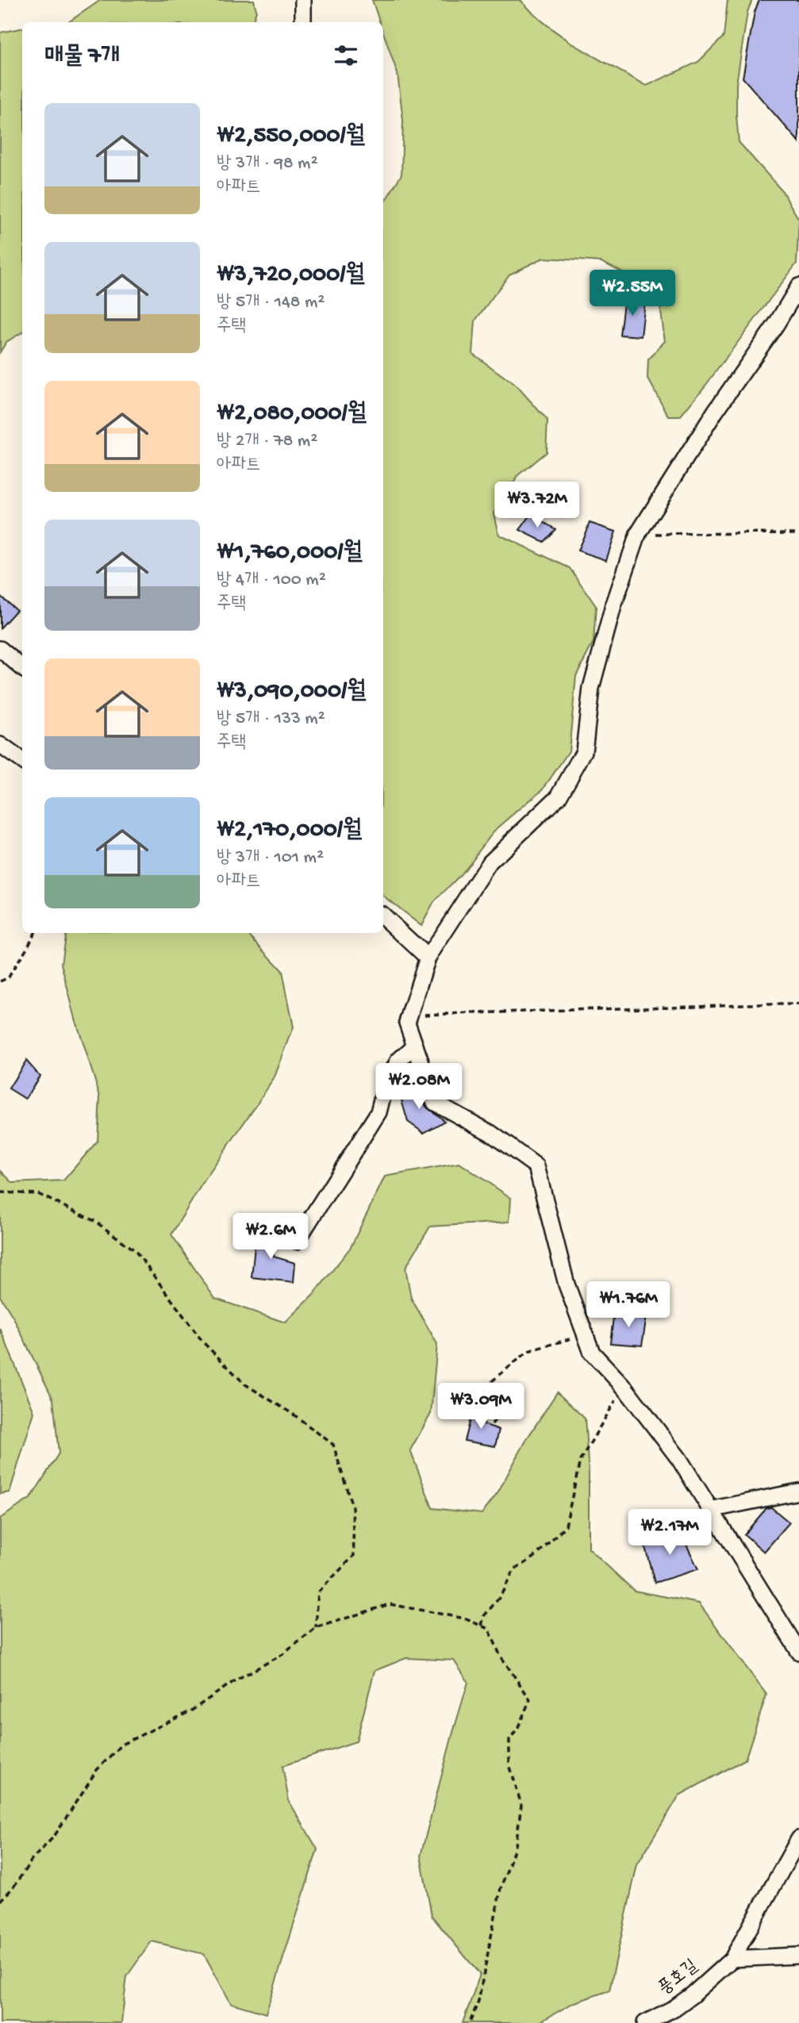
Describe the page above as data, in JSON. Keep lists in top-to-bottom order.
{
  "streets": {
    "street": ["풍호길"]
  },
  "page": {
    "heading": "매물 7개",
    "list": [
      {
        "name": "₩2,550,000/월",
        "note": "방 3개 · 98 m² · 아파트"
      },
      {
        "name": "₩3,720,000/월",
        "note": "방 5개 · 148 m² · 주택"
      },
      {
        "name": "₩2,080,000/월",
        "note": "방 2개 · 78 m² · 아파트"
      },
      {
        "name": "₩1,760,000/월",
        "note": "방 4개 · 100 m² · 주택"
      },
      {
        "name": "₩3,090,000/월",
        "note": "방 5개 · 133 m² · 주택"
      },
      {
        "name": "₩2,170,000/월",
        "note": "방 3개 · 101 m² · 아파트"
      }
    ],
    "price": [
      "₩2.55M",
      "₩3.72M",
      "₩2.08M",
      "₩2.6M",
      "₩1.76M",
      "₩3.09M",
      "₩2.17M"
    ]
  }
}
